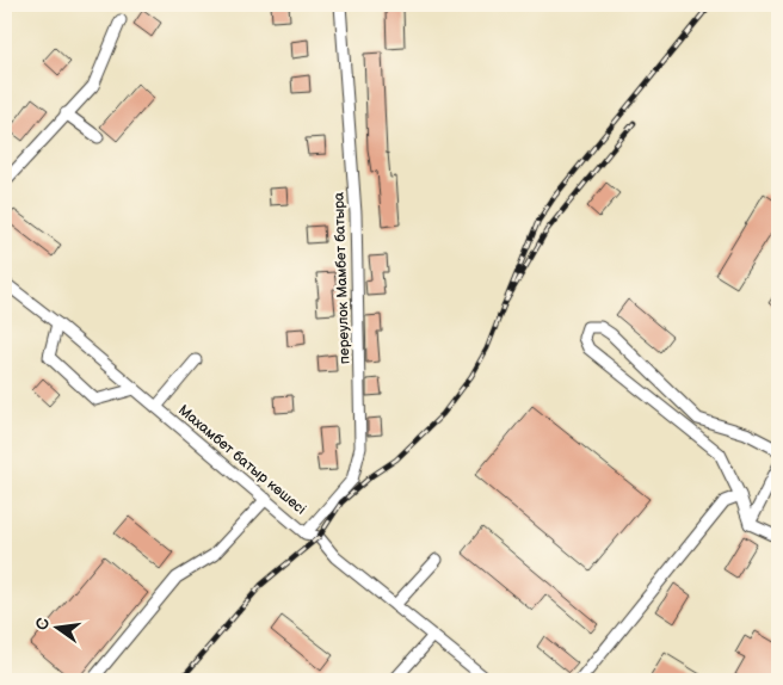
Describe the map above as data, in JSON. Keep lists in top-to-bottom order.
{
  "streets": {
    "street": ["переулок Мамбет батыра", "Махамбет батыр көшесі"]
  },
  "crossings": [
    ["переулок Мамбет батыра", "Махамбет батыр көшесі"]
  ],
  "north": "left"
}
